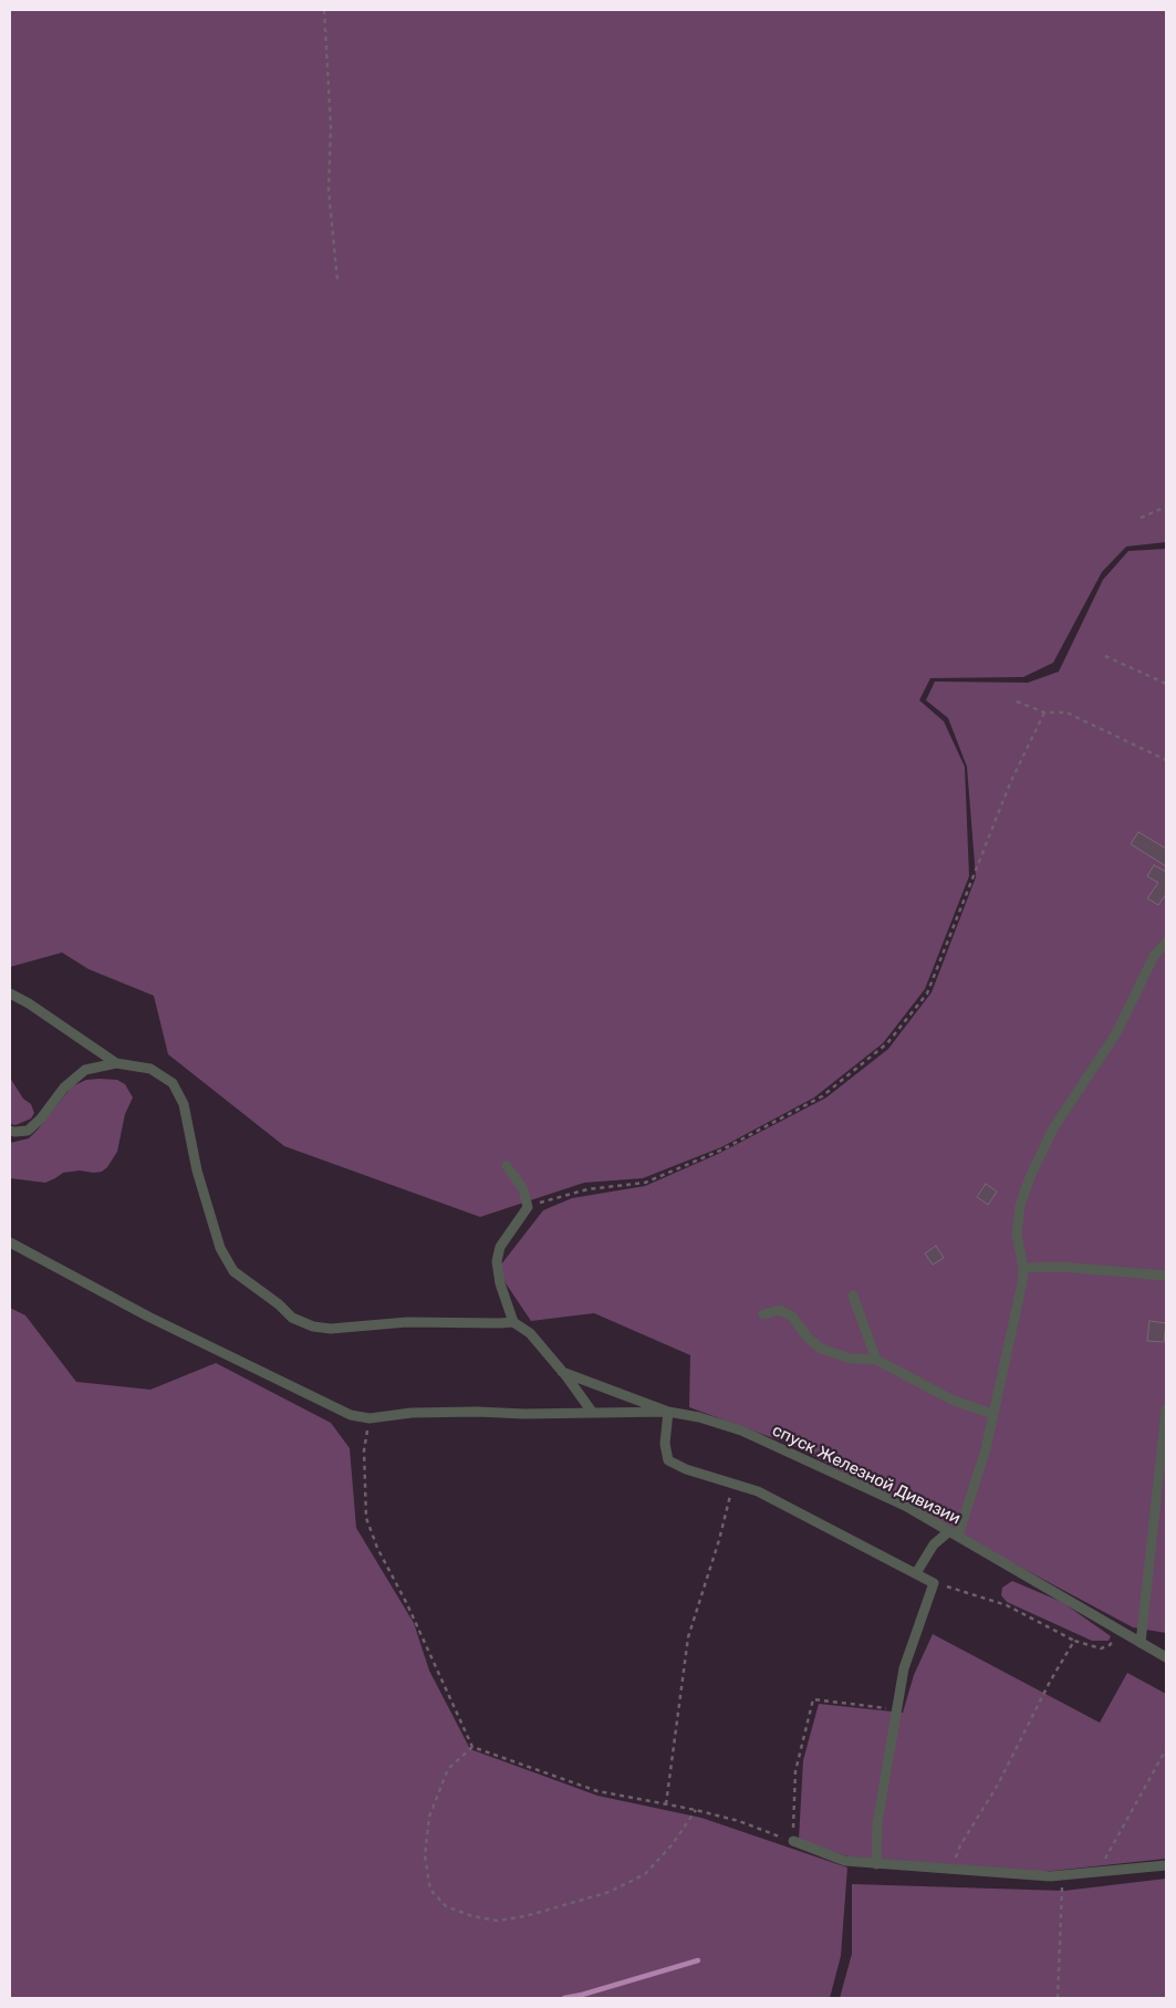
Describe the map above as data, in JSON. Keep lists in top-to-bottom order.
{
  "streets": {
    "lane": ["спуск Железной Дивизии"]
  }
}
